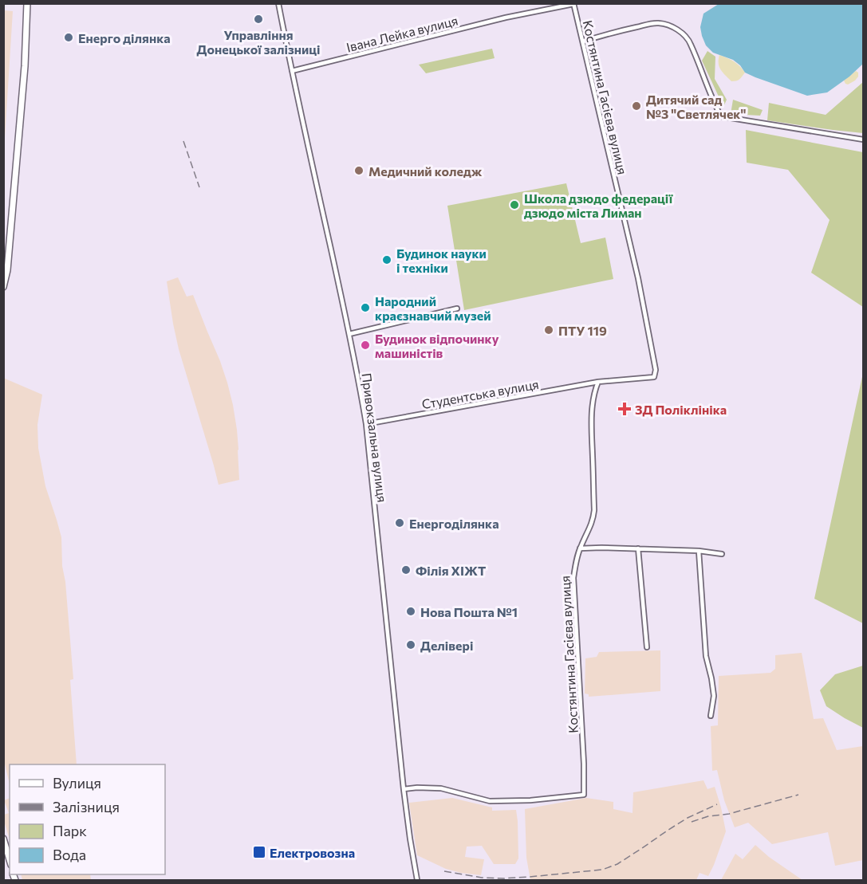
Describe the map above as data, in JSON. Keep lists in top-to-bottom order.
{
  "streets": {
    "street": [
      "Івана Лейка вулиця",
      "Костянтина Гасієва вулиця",
      "Студентська вулиця",
      "Привокзальна вулиця"
    ]
  },
  "crossings": [
    ["Івана Лейка вулиця", "Костянтина Гасієва вулиця"],
    ["Івана Лейка вулиця", "Привокзальна вулиця"],
    ["Костянтина Гасієва вулиця", "Студентська вулиця"],
    ["Костянтина Гасієва вулиця", "Привокзальна вулиця"],
    ["Студентська вулиця", "Привокзальна вулиця"]
  ],
  "places": {
    "other": [
      "Управління Донецької залізниці",
      "Енерго ділянка",
      "Дитячий сад №3 \"Светлячек\"",
      "Медичний коледж",
      "Школа дзюдо федерації дзюдо міста Лиман",
      "Будинок науки і техніки",
      "Народний краєзнавчий музей",
      "ПТУ 119",
      "Будинок відпочинку машиністів",
      "Енергоділянка",
      "Філія ХІЖТ",
      "Нова Пошта №1",
      "Делівері"
    ],
    "health": ["ЗД Поліклініка"],
    "transit": ["Електровозна"]
  },
  "legend": [
    "Вулиця",
    "Залізниця",
    "Парк",
    "Вода"
  ]
}
